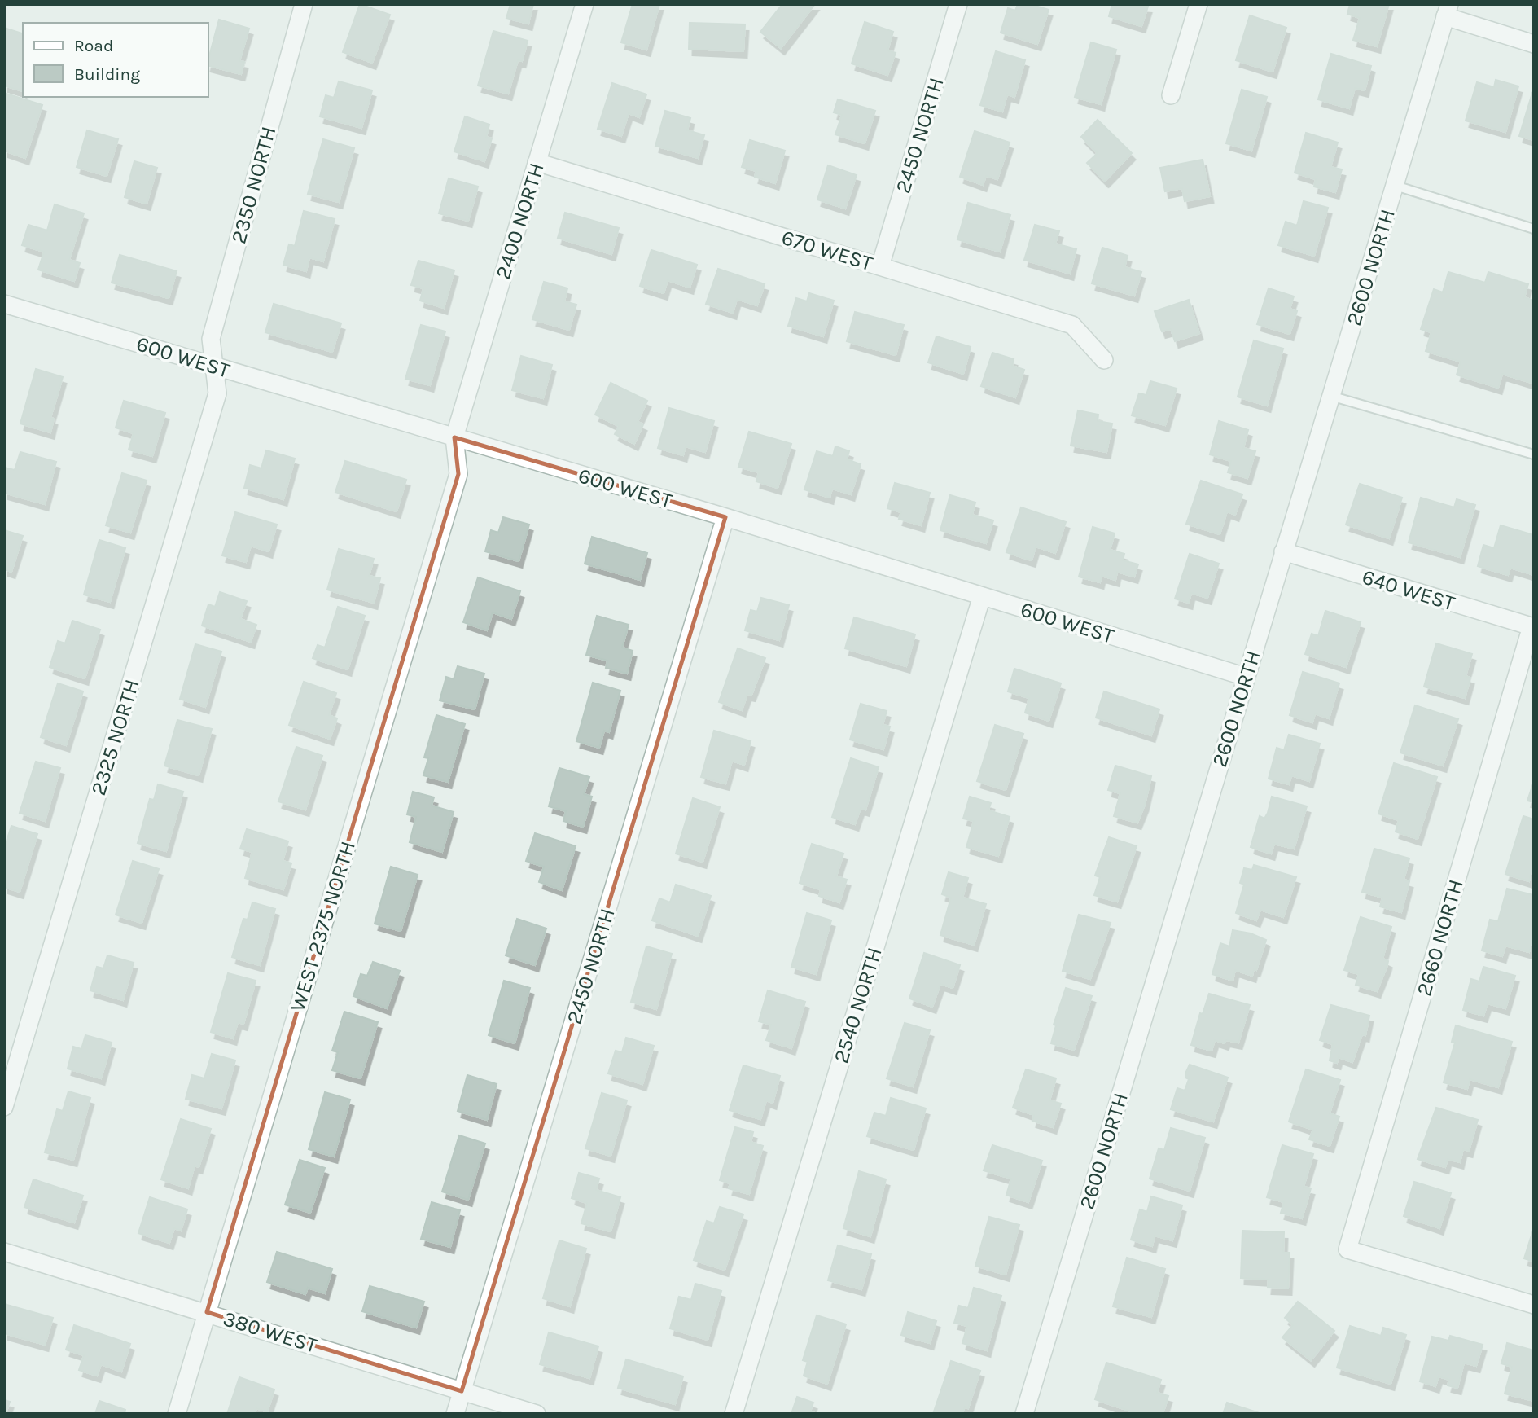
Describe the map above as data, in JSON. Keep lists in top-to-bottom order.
{
  "streets": {
    "street": [
      "2450 NORTH",
      "2350 NORTH",
      "2400 NORTH",
      "670 WEST",
      "2600 NORTH",
      "600 WEST",
      "640 WEST",
      "2325 NORTH",
      "WEST 2375 NORTH",
      "2660 NORTH",
      "2540 NORTH",
      "380 WEST"
    ]
  },
  "crossings": [
    ["2450 NORTH", "670 WEST"],
    ["2450 NORTH", "600 WEST"],
    ["2450 NORTH", "380 WEST"],
    ["2350 NORTH", "600 WEST"],
    ["2350 NORTH", "2325 NORTH"],
    ["2400 NORTH", "670 WEST"],
    ["2400 NORTH", "600 WEST"],
    ["2400 NORTH", "WEST 2375 NORTH"],
    ["2600 NORTH", "600 WEST"],
    ["2600 NORTH", "640 WEST"],
    ["600 WEST", "2325 NORTH"],
    ["600 WEST", "WEST 2375 NORTH"],
    ["600 WEST", "2540 NORTH"],
    ["640 WEST", "2660 NORTH"],
    ["WEST 2375 NORTH", "380 WEST"]
  ],
  "legend": ["Road", "Building"]
}
